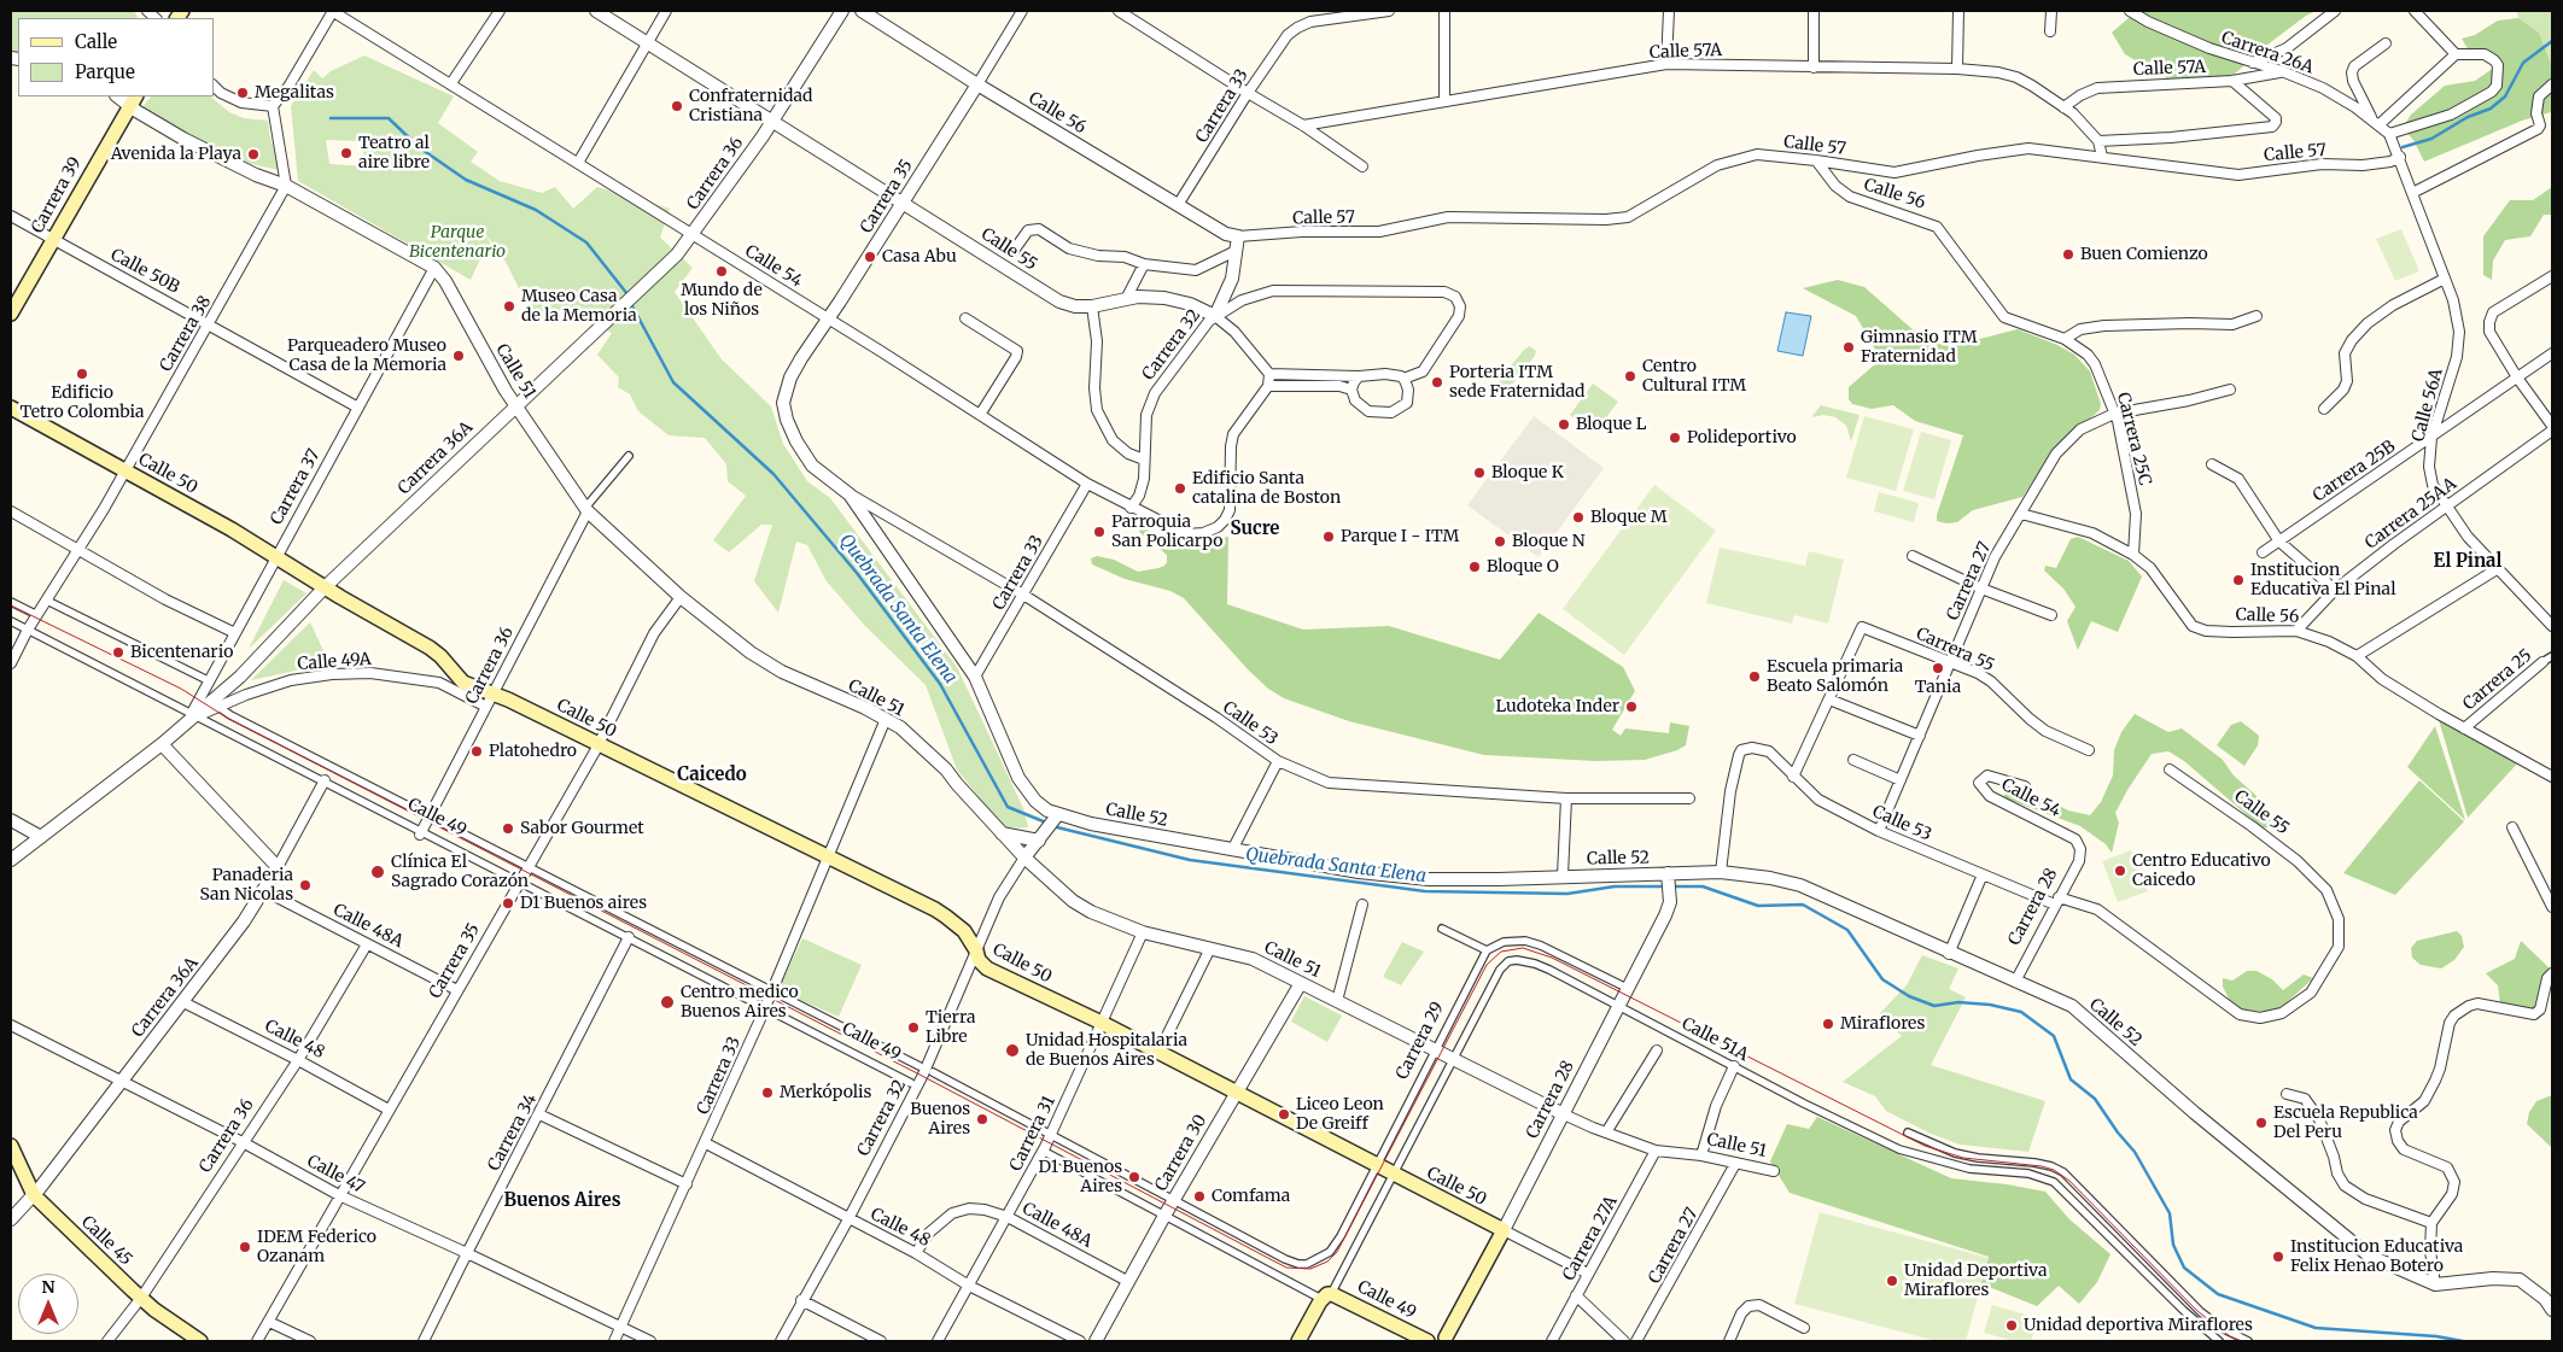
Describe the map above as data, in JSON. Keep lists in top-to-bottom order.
{
  "streets": {
    "main road": [
      "Carrera 39",
      "Calle 50",
      "Calle 49",
      "Carrera 28",
      "Calle 45"
    ],
    "street": [
      "Calle 57A",
      "Carrera 26A",
      "Carrera 33",
      "Calle 56",
      "Calle 57",
      "Carrera 36",
      "Carrera 35",
      "Calle 55",
      "Calle 54",
      "Calle 50B",
      "Carrera 38",
      "Carrera 32",
      "Calle 51",
      "Calle 56A",
      "Carrera 25C",
      "Carrera 36A",
      "Carrera 25B",
      "Carrera 37",
      "Carrera 25AA",
      "Carrera 27",
      "Carrera 55",
      "Calle 49A",
      "Carrera 25",
      "Calle 53",
      "Calle 52",
      "Calle 48A",
      "Calle 48",
      "Calle 51A",
      "Carrera 29",
      "Carrera 34",
      "Carrera 31",
      "Carrera 30",
      "Calle 47",
      "Carrera 27A"
    ]
  },
  "crossings": [
    ["Calle 57A", "Carrera 26A"],
    ["Calle 57A", "Calle 57"],
    ["Carrera 26A", "Calle 57"],
    ["Carrera 26A", "Calle 56A"],
    ["Carrera 33", "Calle 56"],
    ["Carrera 33", "Calle 54"],
    ["Carrera 33", "Calle 51"],
    ["Carrera 33", "Calle 50"],
    ["Carrera 33", "Calle 53"],
    ["Carrera 33", "Calle 52"],
    ["Carrera 33", "Calle 49"],
    ["Carrera 33", "Calle 48"],
    ["Carrera 33", "Calle 47"],
    ["Calle 56", "Calle 57"],
    ["Calle 56", "Carrera 35"],
    ["Calle 56", "Carrera 32"],
    ["Calle 56", "Carrera 25C"],
    ["Calle 56", "Carrera 25AA"],
    ["Calle 56", "Carrera 27"],
    ["Calle 56", "Carrera 25"],
    ["Calle 57", "Carrera 32"],
    ["Calle 57", "Calle 56A"],
    ["Carrera 36", "Calle 55"],
    ["Carrera 36", "Calle 54"],
    ["Carrera 36", "Calle 51"],
    ["Carrera 36", "Carrera 36A"],
    ["Carrera 36", "Calle 50"],
    ["Carrera 36", "Calle 49A"],
    ["Carrera 36", "Calle 49"],
    ["Carrera 36", "Calle 48A"],
    ["Carrera 36", "Calle 48"],
    ["Carrera 36", "Calle 47"],
    ["Carrera 36", "Calle 45"],
    ["Carrera 39", "Calle 50B"],
    ["Carrera 39", "Calle 51"],
    ["Carrera 35", "Calle 55"],
    ["Carrera 35", "Calle 54"],
    ["Carrera 35", "Calle 51"],
    ["Carrera 35", "Calle 50"],
    ["Carrera 35", "Calle 52"],
    ["Carrera 35", "Calle 49"],
    ["Carrera 35", "Calle 48A"],
    ["Carrera 35", "Calle 48"],
    ["Carrera 35", "Calle 47"],
    ["Calle 55", "Carrera 32"],
    ["Calle 55", "Calle 53"],
    ["Calle 54", "Carrera 32"],
    ["Calle 54", "Carrera 36A"],
    ["Calle 54", "Carrera 28"],
    ["Calle 50B", "Carrera 38"],
    ["Calle 50B", "Carrera 37"],
    ["Carrera 38", "Calle 51"],
    ["Carrera 38", "Calle 50"],
    ["Carrera 38", "Calle 49"],
    ["Carrera 32", "Calle 51"],
    ["Carrera 32", "Calle 50"],
    ["Carrera 32", "Calle 52"],
    ["Carrera 32", "Calle 48"],
    ["Calle 51", "Carrera 36A"],
    ["Calle 51", "Carrera 37"],
    ["Calle 51", "Carrera 27"],
    ["Calle 51", "Carrera 28"],
    ["Calle 51", "Calle 51A"],
    ["Calle 51", "Carrera 29"],
    ["Calle 51", "Carrera 31"],
    ["Calle 51", "Carrera 30"],
    ["Calle 51", "Carrera 27A"],
    ["Calle 56A", "Carrera 25B"],
    ["Calle 56A", "Carrera 25AA"],
    ["Carrera 25C", "Carrera 27"],
    ["Carrera 36A", "Calle 50"],
    ["Carrera 36A", "Carrera 37"],
    ["Carrera 36A", "Calle 49A"],
    ["Carrera 36A", "Calle 49"],
    ["Carrera 36A", "Calle 48A"],
    ["Carrera 36A", "Calle 48"],
    ["Carrera 36A", "Calle 47"],
    ["Carrera 36A", "Calle 45"],
    ["Calle 50", "Carrera 37"],
    ["Calle 50", "Carrera 28"],
    ["Calle 50", "Carrera 29"],
    ["Calle 50", "Carrera 31"],
    ["Calle 50", "Carrera 30"],
    ["Calle 50", "Carrera 27A"],
    ["Carrera 37", "Calle 49A"],
    ["Carrera 37", "Calle 49"],
    ["Carrera 27", "Carrera 55"],
    ["Carrera 27", "Calle 53"],
    ["Calle 49A", "Calle 49"],
    ["Calle 53", "Calle 52"],
    ["Calle 53", "Carrera 28"],
    ["Calle 52", "Carrera 28"],
    ["Calle 49", "Carrera 34"],
    ["Calle 49", "Carrera 31"],
    ["Calle 49", "Carrera 30"],
    ["Carrera 28", "Calle 51A"],
    ["Calle 48A", "Calle 48"],
    ["Calle 48A", "Carrera 31"],
    ["Calle 48A", "Carrera 30"],
    ["Calle 48", "Carrera 31"],
    ["Carrera 29", "Carrera 30"],
    ["Carrera 34", "Calle 47"]
  ],
  "districts": [
    "Sucre",
    "El Pinal",
    "Caicedo",
    "Buenos Aires"
  ],
  "water": ["Quebrada Santa Elena"],
  "parks": ["Parque Bicentenario"],
  "places": [
    "Megalitas",
    "Confraternidad Cristiana",
    "Teatro al aire libre",
    "Avenida la Playa",
    "Buen Comienzo",
    "Casa Abu",
    "Mundo de los Niños",
    "Museo Casa de la Memoria",
    "Gimnasio ITM Fraternidad",
    "Parqueadero Museo Casa de la Memoria",
    "Edificio Tetro Colombia",
    "Centro Cultural ITM",
    "Porteria ITM sede Fraternidad",
    "Bloque L",
    "Polideportivo",
    "Bloque K",
    "Edificio Santa catalina de Boston",
    "Bloque M",
    "Parroquia San Policarpo",
    "Parque I - ITM",
    "Bloque N",
    "Bloque O",
    "Institucion Educativa El Pinal",
    "Bicentenario",
    "Tania",
    "Escuela primaria Beato Salomón",
    "Ludoteka Inder",
    "Platohedro",
    "Sabor Gourmet",
    "Centro Educativo Caicedo",
    "Clínica El Sagrado Corazón",
    "Panaderia San Nicolas",
    "D1 Buenos aires",
    "Centro medico Buenos Aires",
    "Miraflores",
    "Tierra Libre",
    "Unidad Hospitalaria de Buenos Aires",
    "Merkópolis",
    "Liceo Leon De Greiff",
    "Buenos Aires",
    "Escuela Republica Del Peru",
    "D1 Buenos Aires",
    "Comfama",
    "IDEM Federico Ozanam",
    "Institucion Educativa Felix Henao Botero",
    "Unidad Deportiva Miraflores",
    "Unidad deportiva Miraflores"
  ],
  "legend": ["Calle", "Parque"],
  "north": "top"
}
